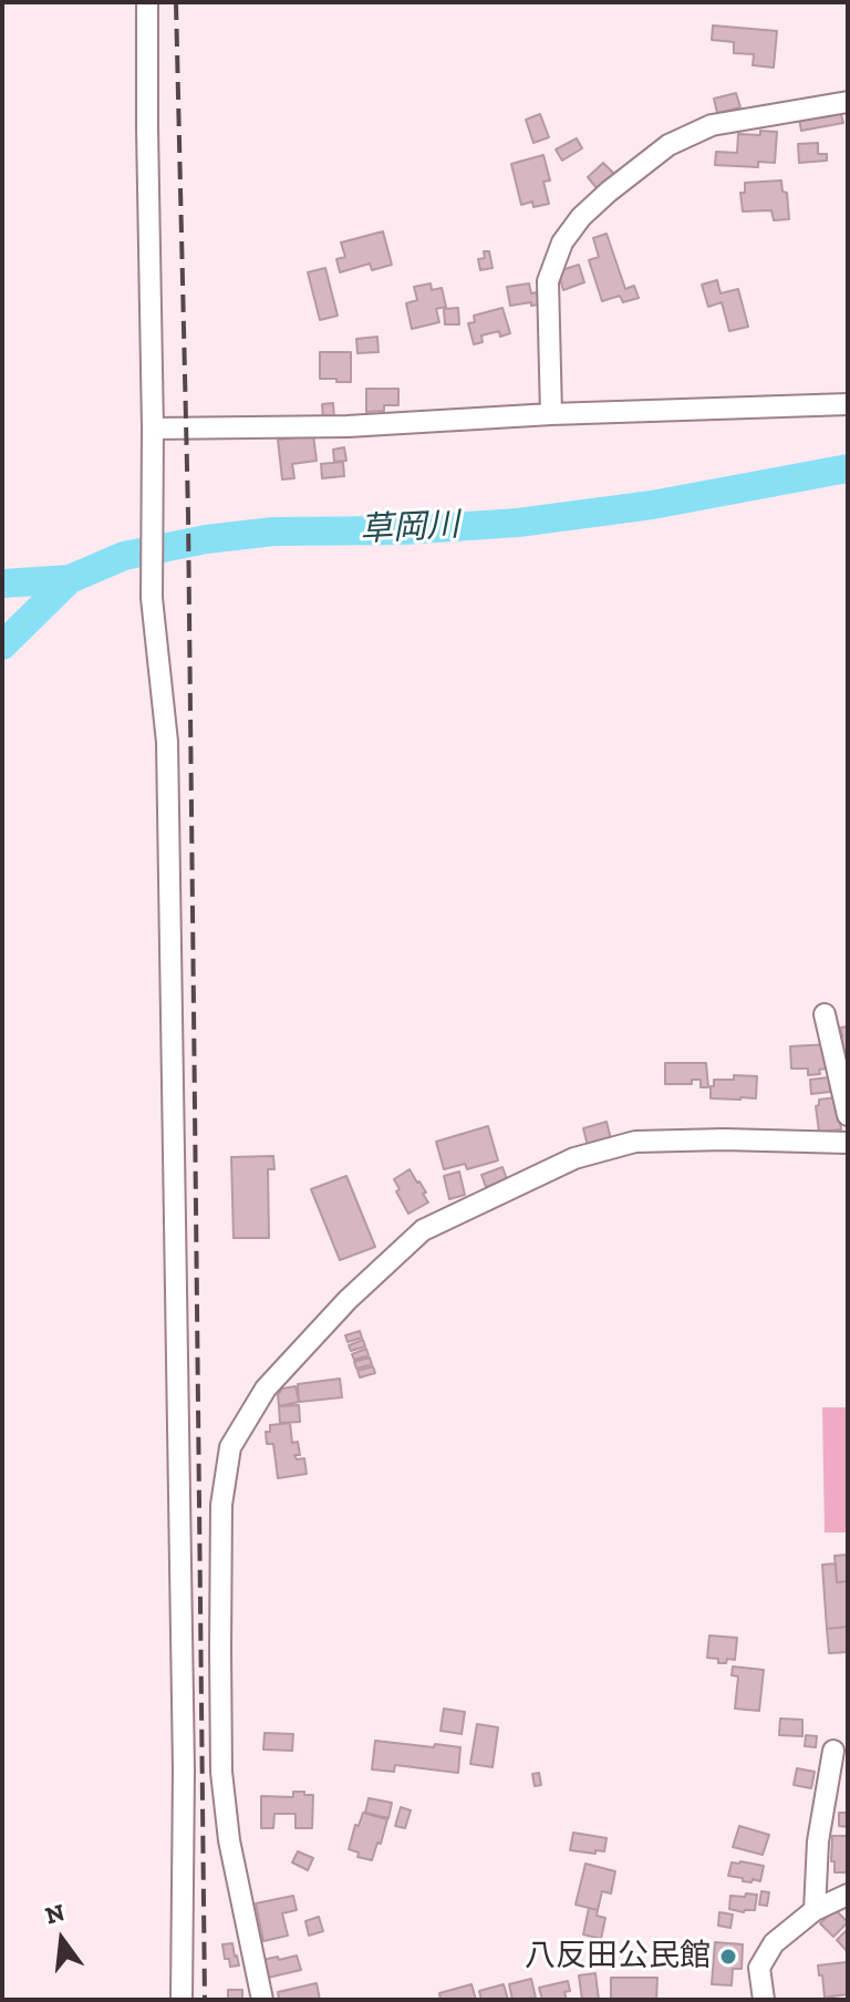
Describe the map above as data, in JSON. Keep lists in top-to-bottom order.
{
  "water": ["草岡川"],
  "places": ["八反田公民館"],
  "north": "top"
}
